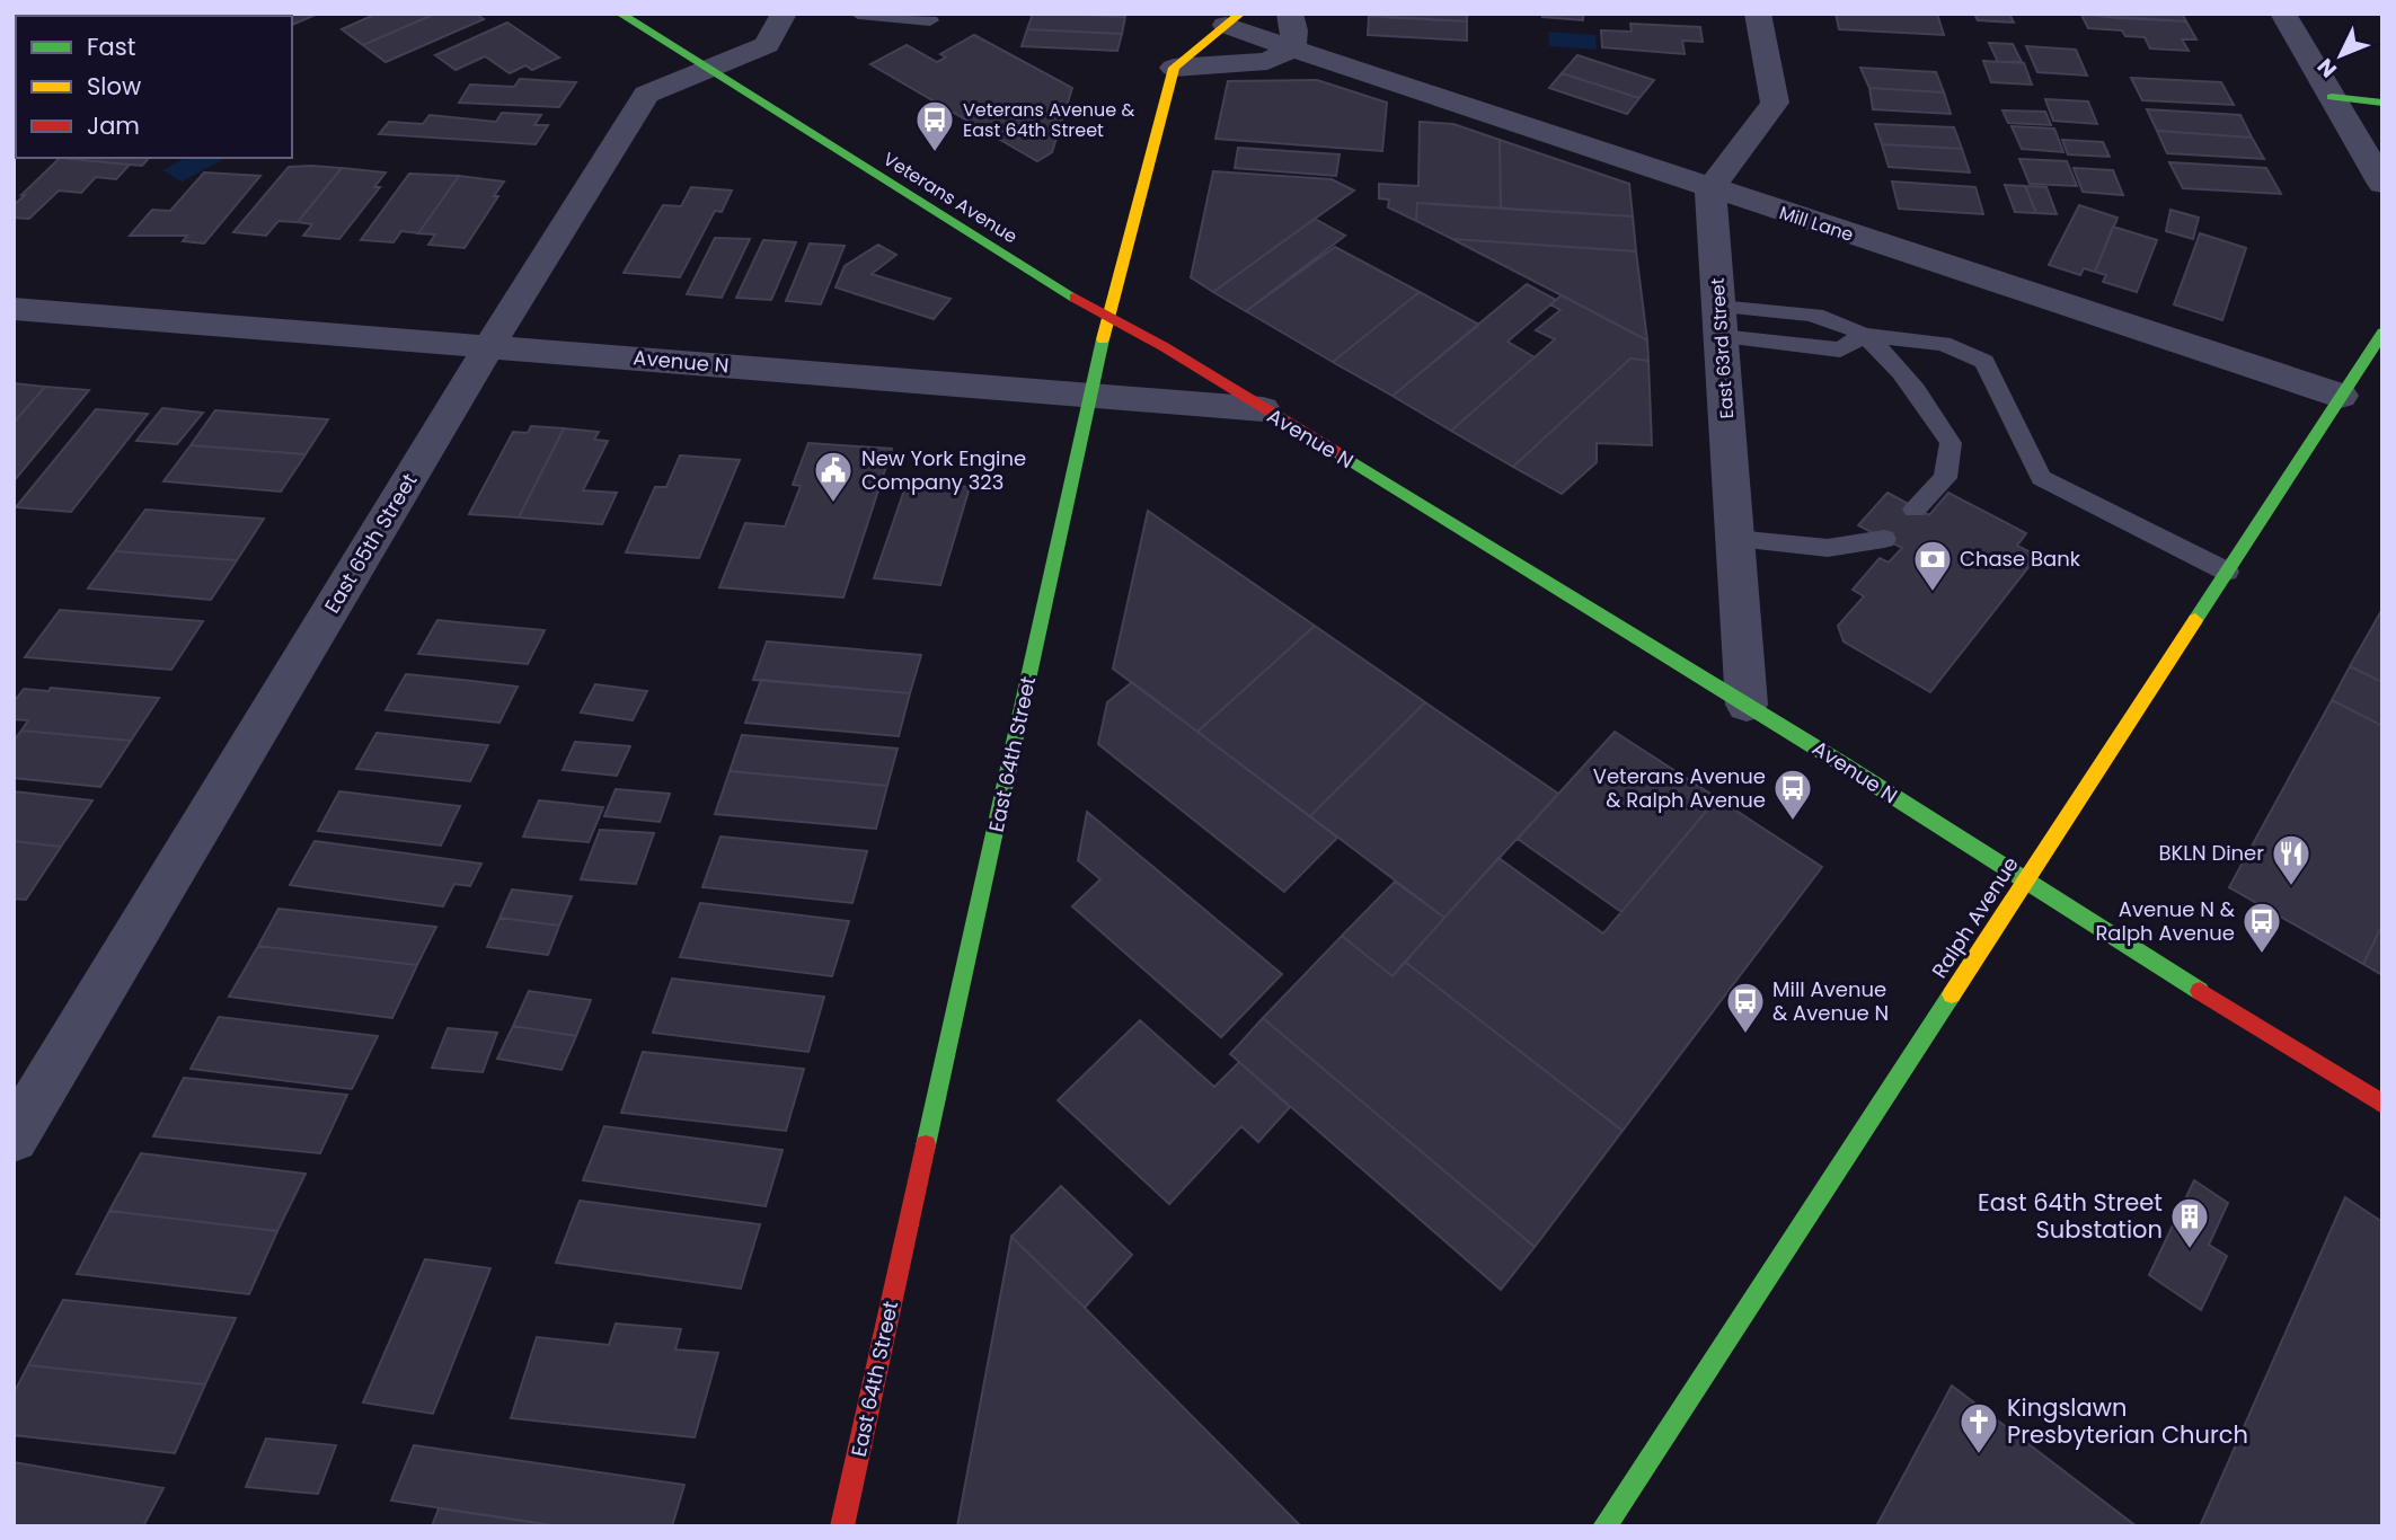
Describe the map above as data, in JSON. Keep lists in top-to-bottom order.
{
  "streets": {
    "street": [
      "Veterans Avenue",
      "Mill Lane",
      "East 63rd Street",
      "Avenue N",
      "East 65th Street",
      "East 64th Street",
      "Ralph Avenue"
    ]
  },
  "crossings": [
    ["Veterans Avenue", "Avenue N"],
    ["Veterans Avenue", "East 65th Street"],
    ["Veterans Avenue", "East 64th Street"],
    ["Mill Lane", "East 63rd Street"],
    ["Mill Lane", "Ralph Avenue"],
    ["East 63rd Street", "Avenue N"],
    ["Avenue N", "East 65th Street"],
    ["Avenue N", "East 64th Street"],
    ["Avenue N", "Ralph Avenue"]
  ],
  "places": {
    "bus stop": [
      "Veterans Avenue & East 64th Street",
      "Veterans Avenue & Ralph Avenue",
      "Avenue N & Ralph Avenue",
      "Mill Avenue & Avenue N"
    ],
    "public building": ["New York Engine Company 323"],
    "bank": ["Chase Bank"],
    "restaurant": ["BKLN Diner"],
    "building": ["East 64th Street Substation"],
    "church": ["Kingslawn Presbyterian Church"]
  },
  "legend": ["Fast", "Slow", "Jam"],
  "north": "bottom left"
}
